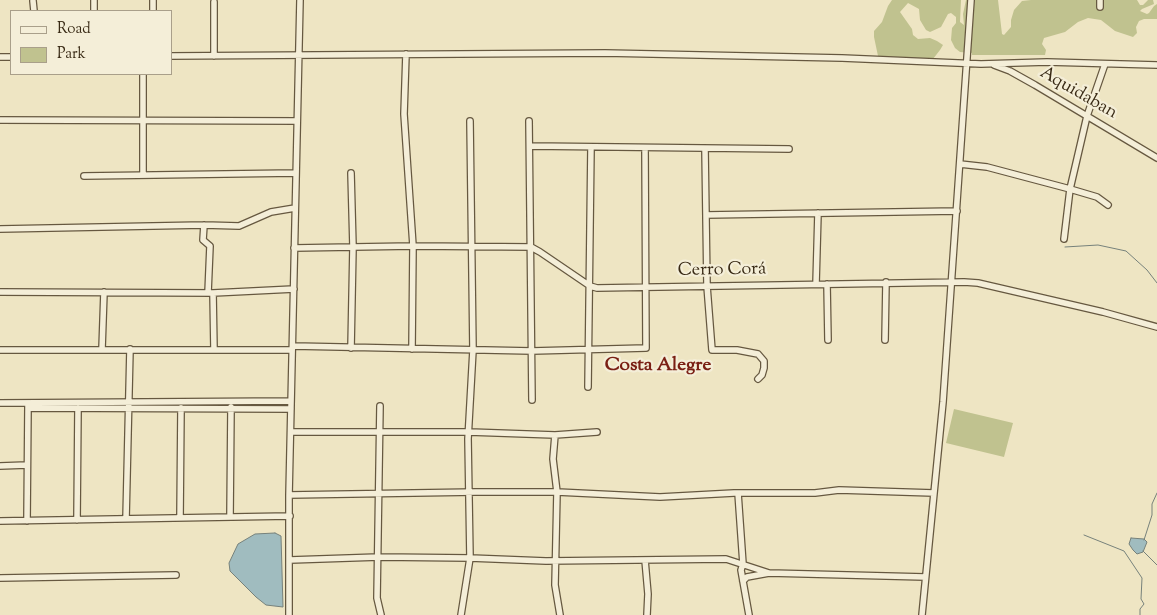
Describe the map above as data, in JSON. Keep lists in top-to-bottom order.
{
  "streets": {
    "street": ["Aquidaban", "Cerro Corá"]
  },
  "districts": ["Costa Alegre"],
  "legend": ["Road", "Park"]
}
